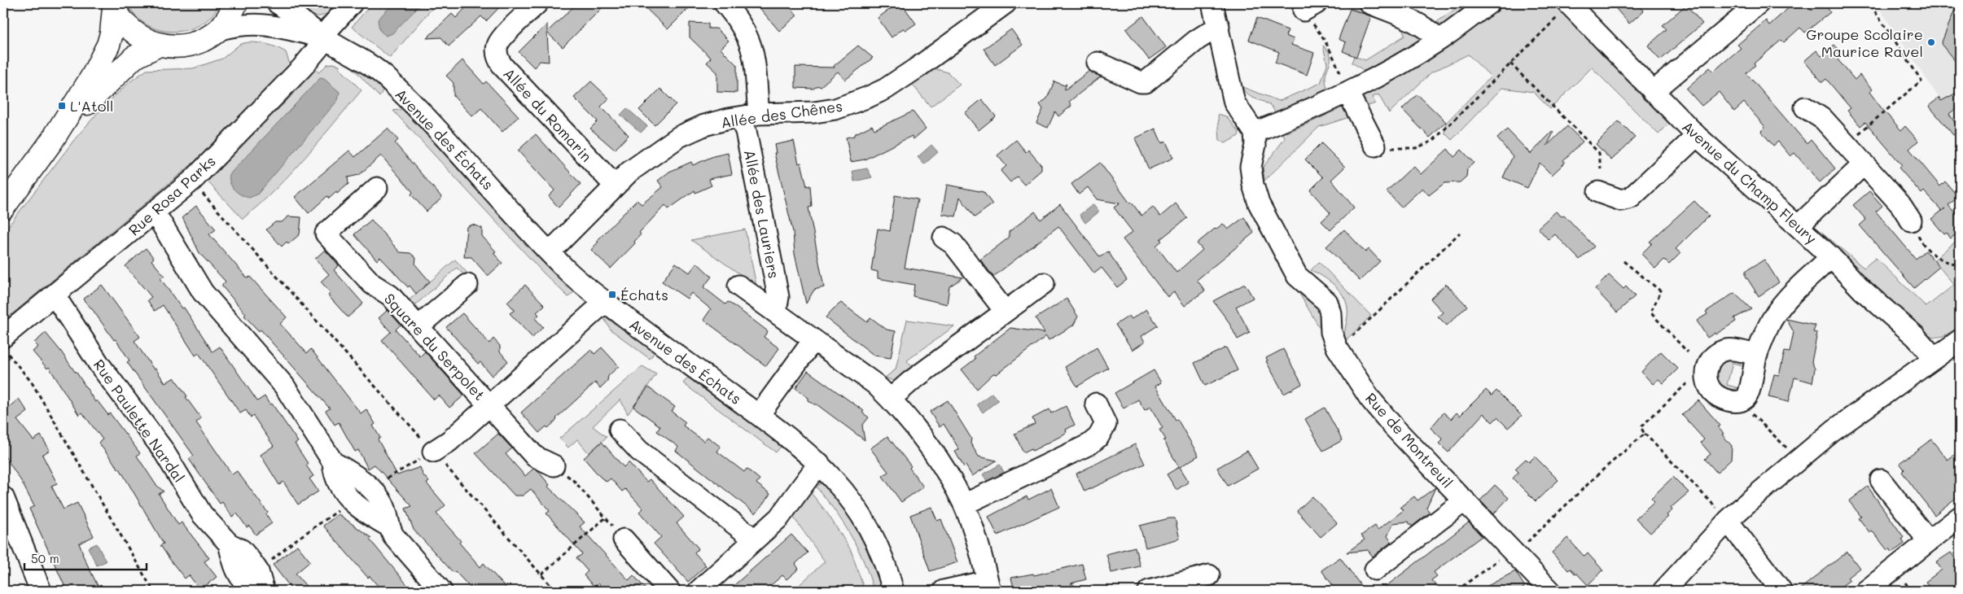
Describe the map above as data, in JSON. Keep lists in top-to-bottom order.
{
  "streets": {
    "street": [
      "Allée des Chênes",
      "Allée du Romarin",
      "Avenue des Échats",
      "Avenue du Champ Fleury",
      "Rue Rosa Parks",
      "Allée des Lauriers",
      "Square du Serpolet",
      "Rue Paulette Nardal",
      "Rue de Montreuil"
    ]
  },
  "crossings": [
    ["Allée des Chênes", "Allée du Romarin"],
    ["Allée des Chênes", "Avenue des Échats"],
    ["Allée des Chênes", "Allée des Lauriers"],
    ["Avenue des Échats", "Rue Rosa Parks"],
    ["Rue Rosa Parks", "Rue Paulette Nardal"]
  ],
  "places": {
    "other": ["Groupe Scolaire Maurice Ravel"],
    "transit": ["L'Atoll", "Échats"]
  },
  "scale_bar": "50 m"
}
